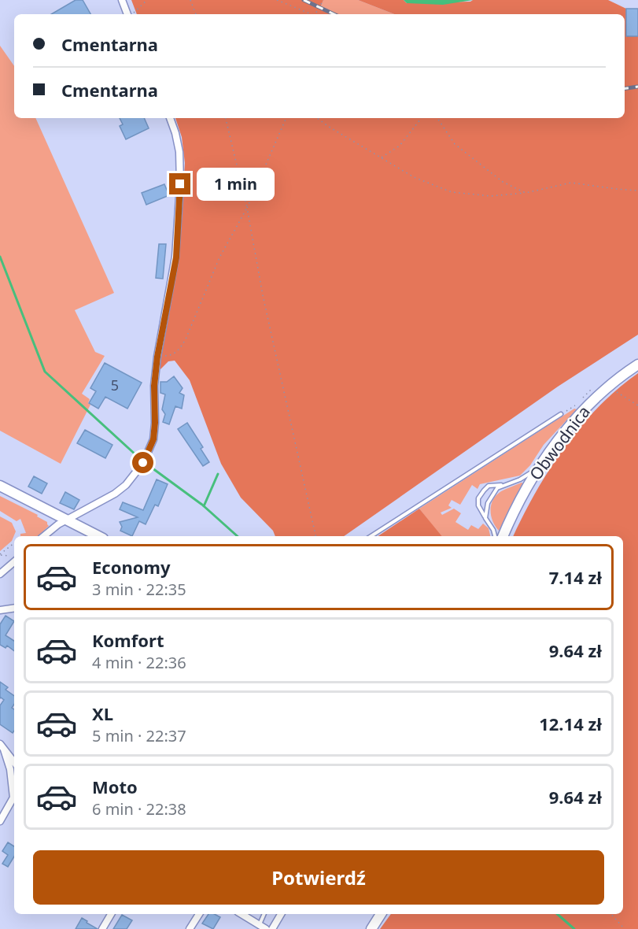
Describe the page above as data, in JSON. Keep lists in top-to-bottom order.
{
  "streets": {
    "main road": ["Obwodnica"]
  },
  "house_numbers": ["5"],
  "page": {
    "banner": ["Cmentarna", "Cmentarna"],
    "bubble": "1 min",
    "list": [
      {
        "name": "Economy",
        "note": "3 min · 22:35",
        "value": "7.14 zł"
      },
      {
        "name": "Komfort",
        "note": "4 min · 22:36",
        "value": "9.64 zł"
      },
      {
        "name": "XL",
        "note": "5 min · 22:37",
        "value": "12.14 zł"
      },
      {
        "name": "Moto",
        "note": "6 min · 22:38",
        "value": "9.64 zł"
      }
    ],
    "buttons": "Potwierdź"
  }
}
